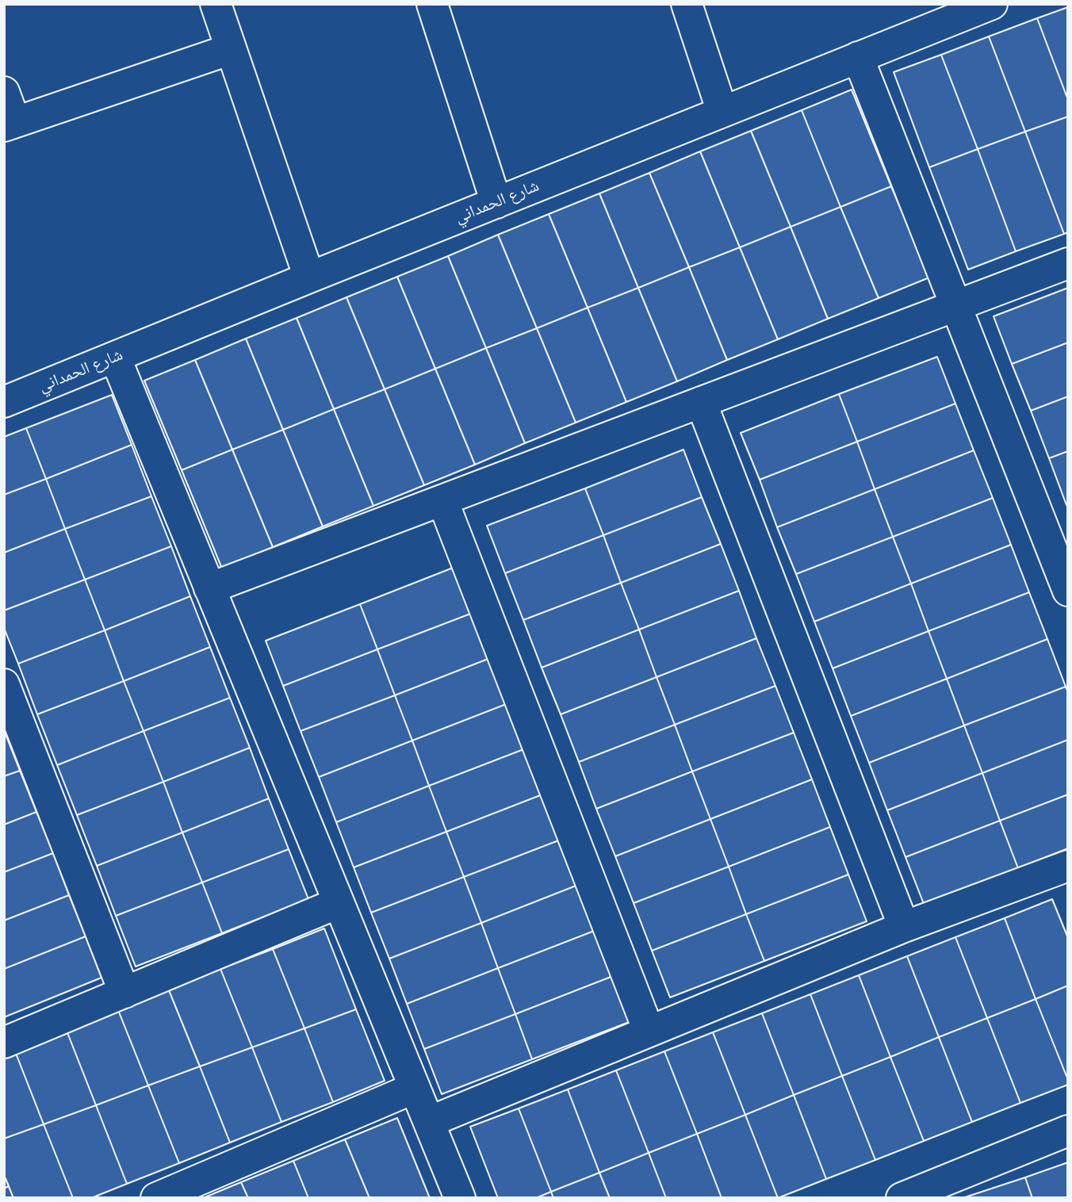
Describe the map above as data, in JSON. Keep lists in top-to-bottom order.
{
  "streets": {
    "street": ["شارع الحمداني"]
  }
}
